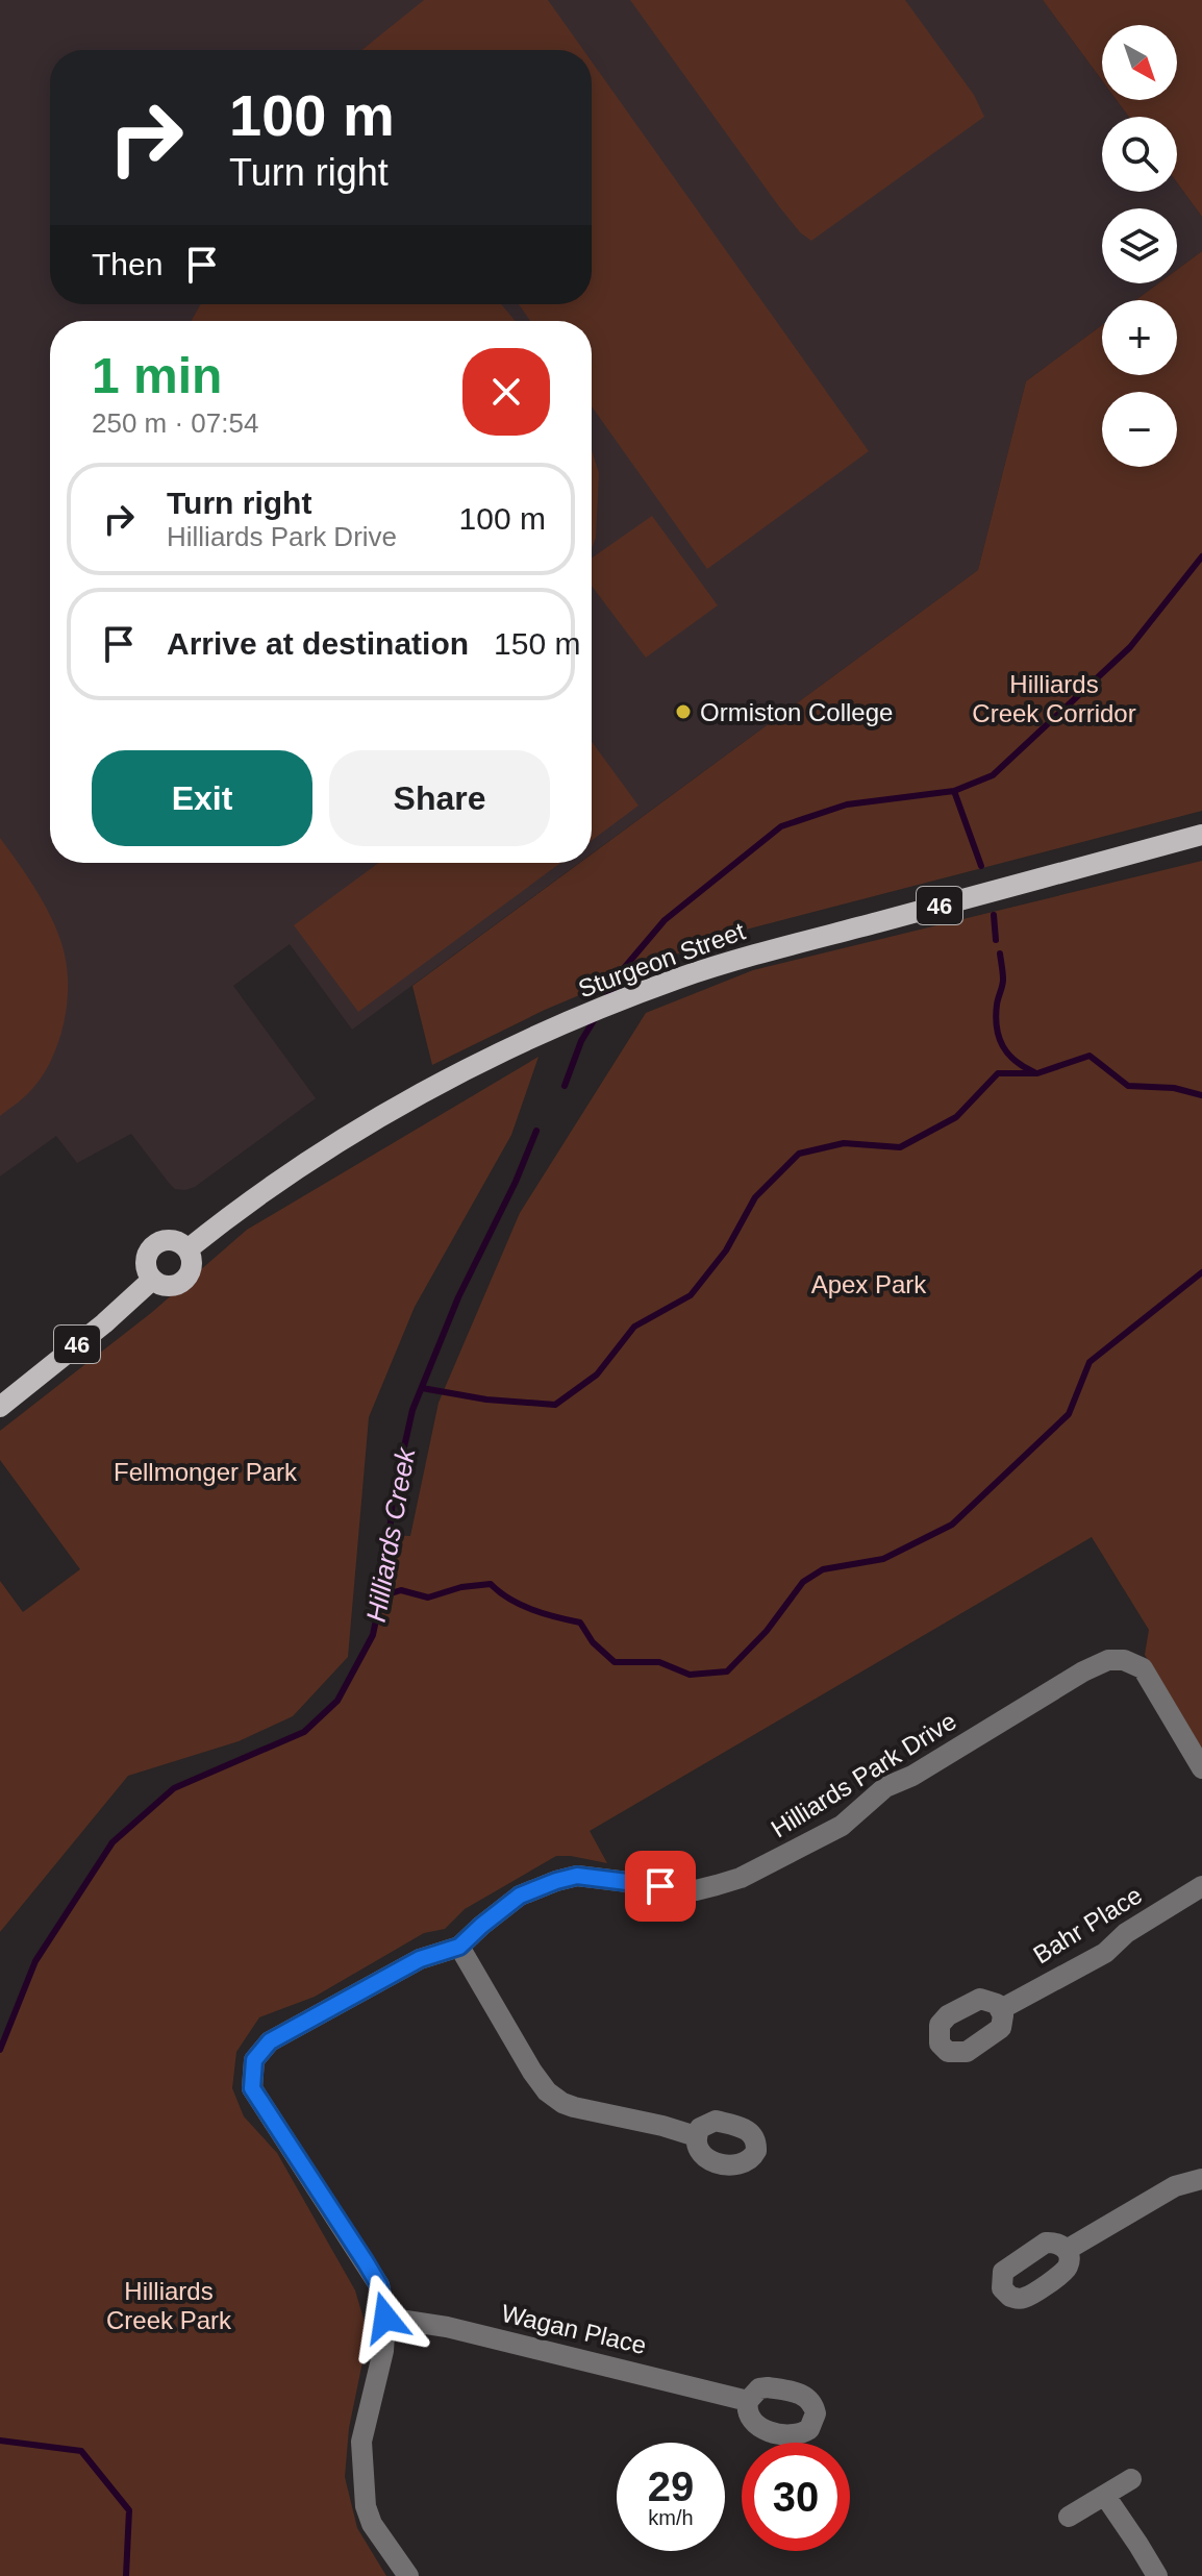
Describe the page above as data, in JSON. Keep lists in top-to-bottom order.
{
  "streets": {
    "main road": ["46", "Sturgeon Street"],
    "street": ["Hilliards Park Drive", "Bahr Place", "Wagan Place"]
  },
  "crossings": [
    ["46", "Sturgeon Street"],
    ["Hilliards Park Drive", "Wagan Place"]
  ],
  "water": ["Hilliards Creek"],
  "parks": [
    "Hilliards Creek Corridor",
    "Apex Park",
    "Fellmonger Park",
    "Hilliards Creek Park"
  ],
  "places": ["Ormiston College"],
  "north": "bottom right",
  "page": {
    "map_buttons": ["+", "−"],
    "turn": ["100 m", "Turn right"],
    "then": "Then",
    "heading": ["1 min", "250 m · 07:54"],
    "list": [
      {
        "name": "Turn right",
        "note": "Hilliards Park Drive",
        "value": "100 m"
      },
      {
        "name": "Arrive at destination",
        "value": "150 m"
      }
    ],
    "buttons": ["Exit", "Share"],
    "speed": "29 km/h",
    "limit": "30"
  }
}
